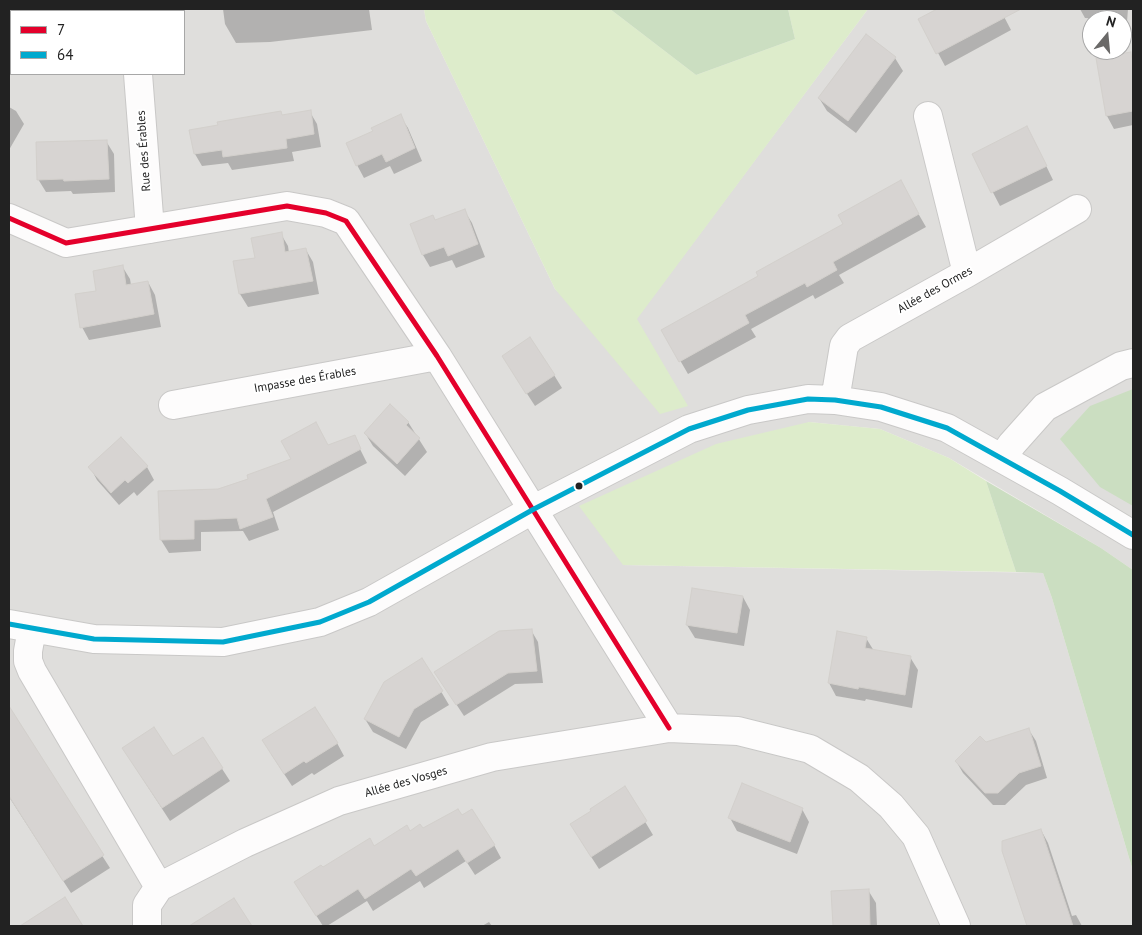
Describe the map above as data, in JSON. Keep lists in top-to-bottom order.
{
  "streets": {
    "street": [
      "Rue des Érables",
      "Allée des Ormes",
      "Impasse des Érables",
      "Allée des Vosges"
    ]
  },
  "lines": ["transit line 7", "transit line 64"],
  "legend": ["7", "64"],
  "north": "top"
}
